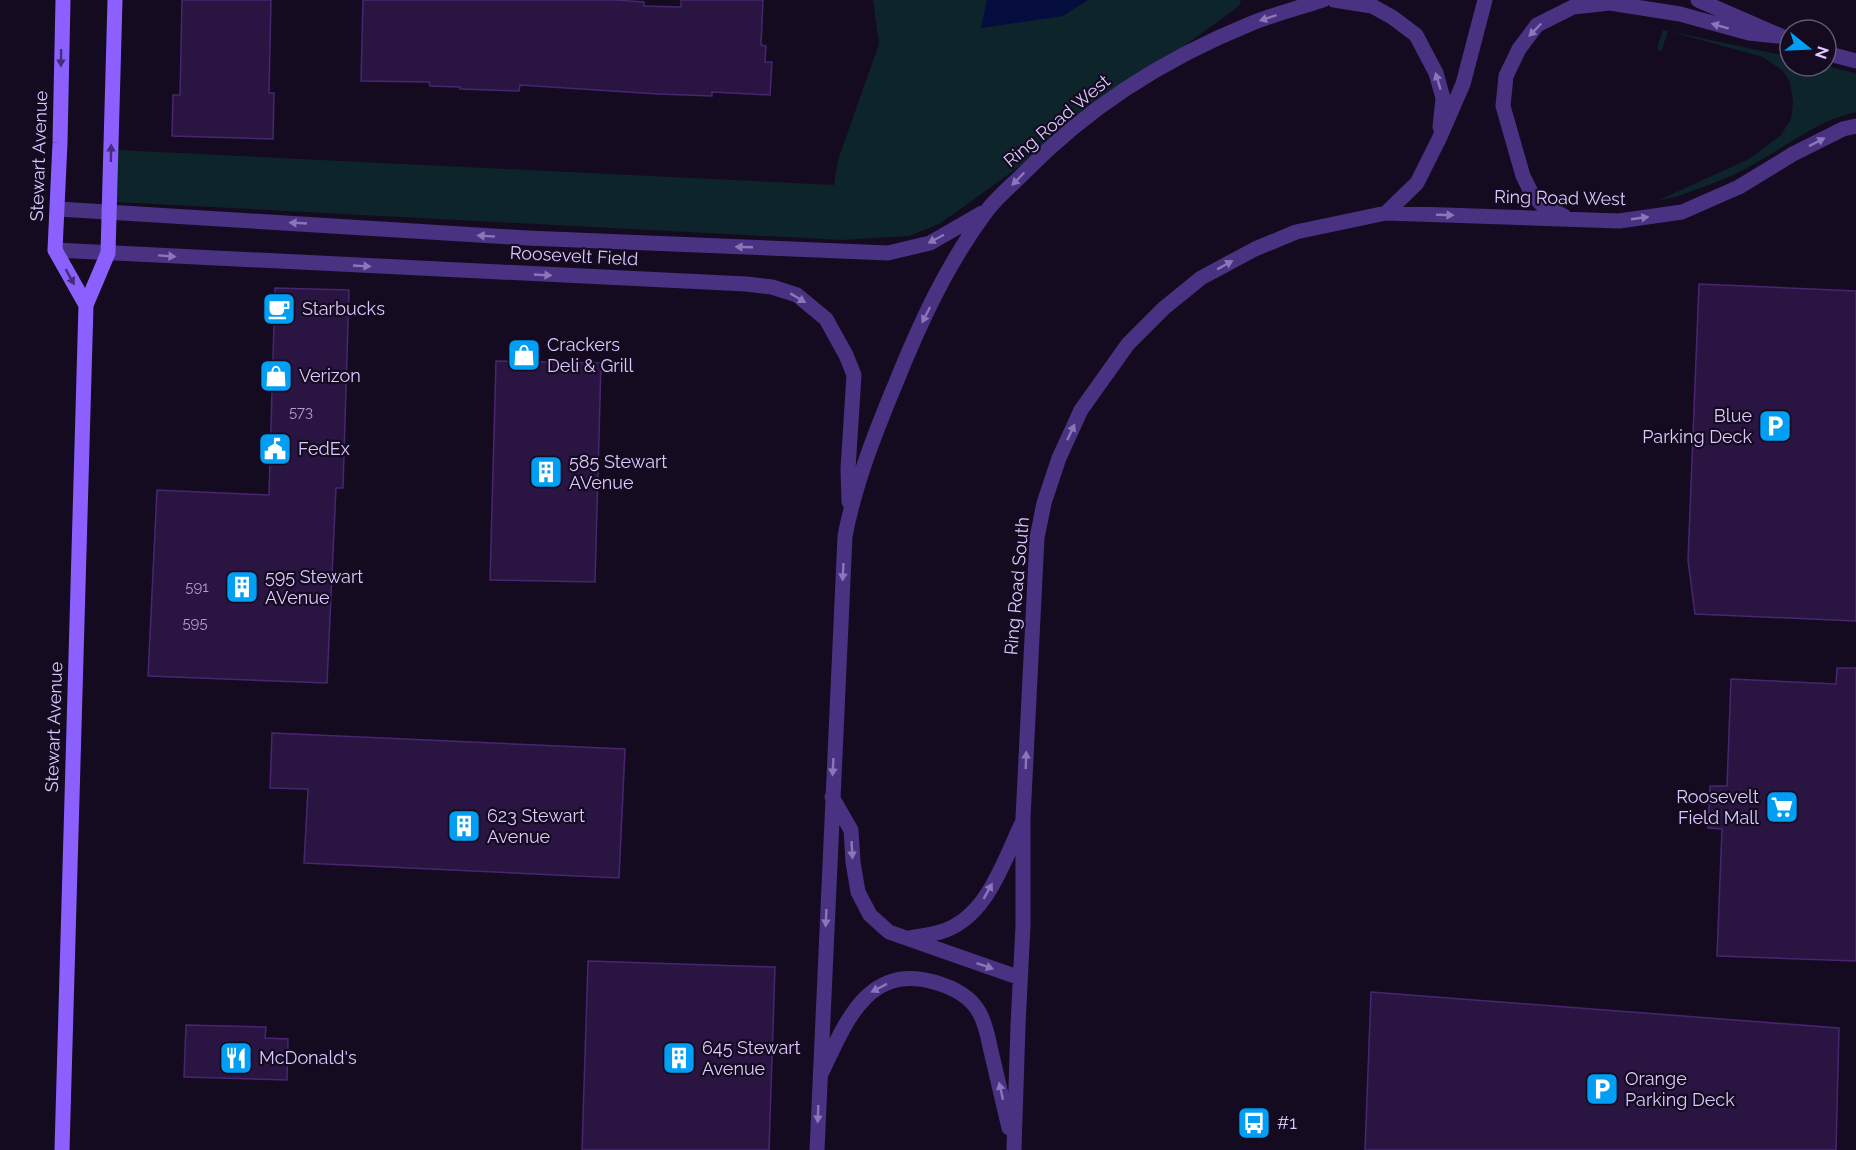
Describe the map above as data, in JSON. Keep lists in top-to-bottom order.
{
  "streets": {
    "main road": ["Stewart Avenue"],
    "street": ["Ring Road West", "Roosevelt Field", "Ring Road South"]
  },
  "crossings": [
    ["Ring Road West", "Roosevelt Field"],
    ["Ring Road West", "Ring Road South"],
    ["Stewart Avenue", "Roosevelt Field"]
  ],
  "one_way": ["Ring Road South"],
  "places": {
    "cafe": ["Starbucks"],
    "shop": ["Crackers Deli & Grill", "Verizon"],
    "parking": ["Blue Parking Deck", "Orange Parking Deck"],
    "public building": ["FedEx"],
    "building": [
      "585 Stewart AVenue",
      "595 Stewart AVenue",
      "623 Stewart Avenue",
      "645 Stewart Avenue"
    ],
    "supermarket": ["Roosevelt Field Mall"],
    "restaurant": ["McDonald's"],
    "bus stop": ["#1"]
  },
  "house_numbers": ["573", "591", "595"],
  "north": "right"
}
